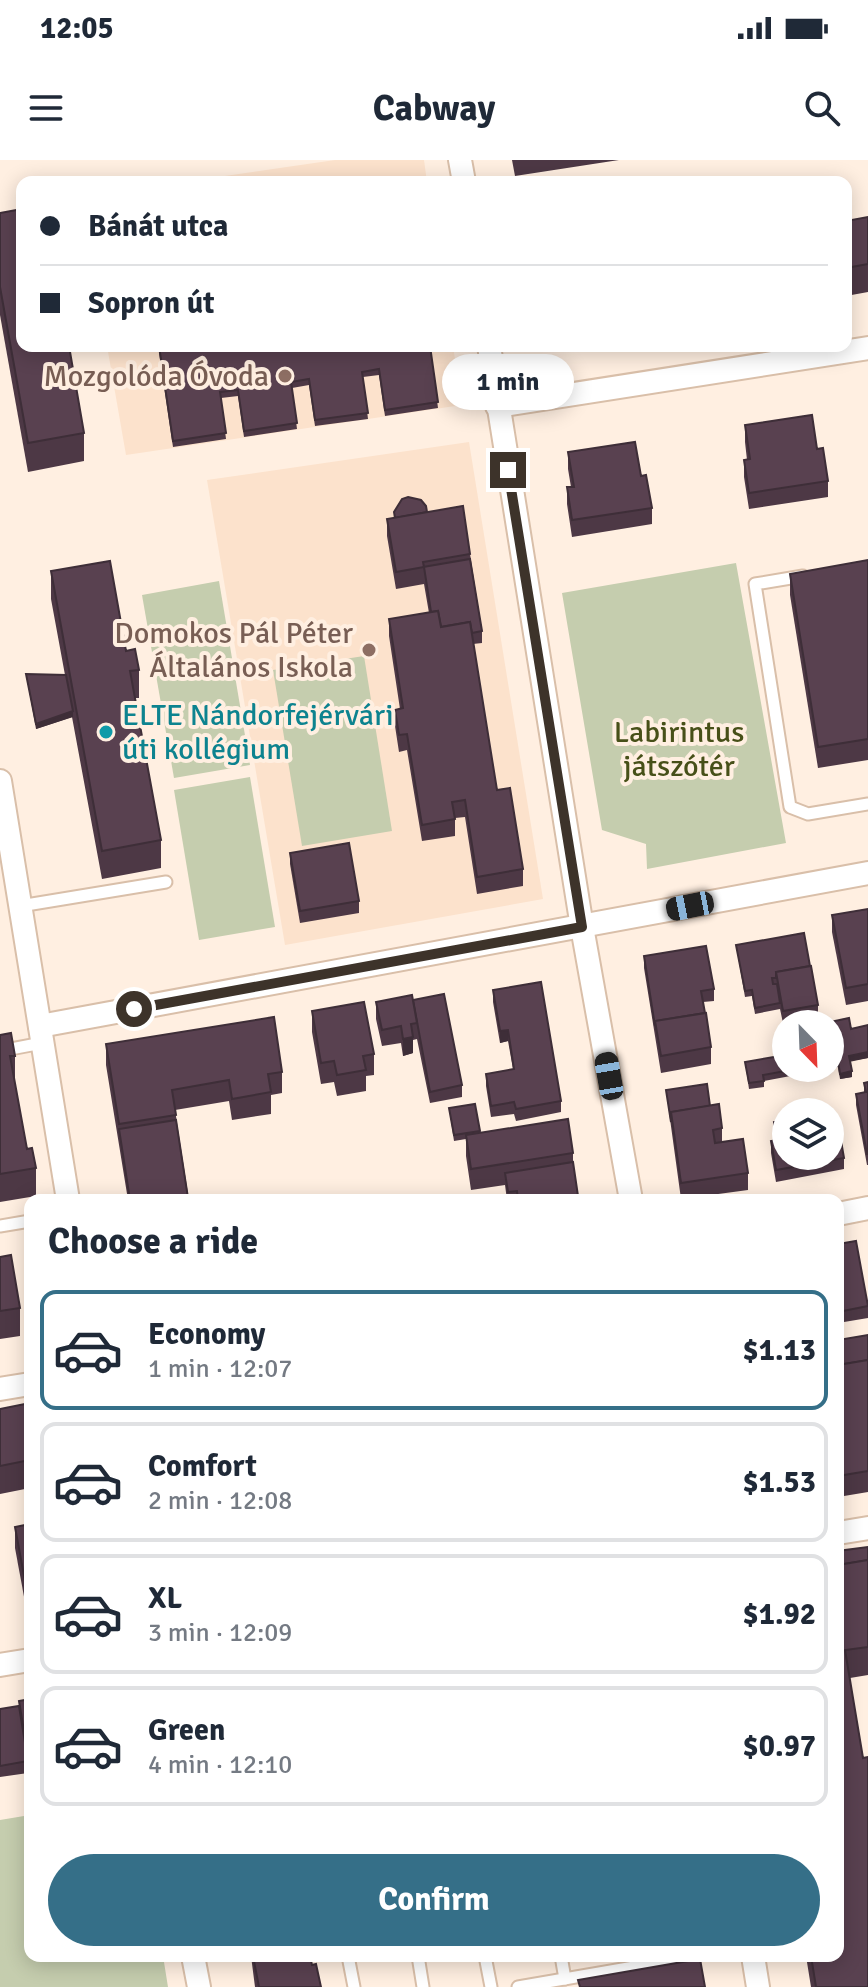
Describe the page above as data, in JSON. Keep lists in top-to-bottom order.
{
  "parks": ["Labirintus játszótér"],
  "places": ["Mozgolóda Óvoda", "Domokos Pál Péter Általános Iskola", "ELTE Nándorfejérvári úti kollégium"],
  "north": "bottom right",
  "page": {
    "status": "12:05",
    "header": "Cabway",
    "banner": ["Bánát utca", "Sopron út"],
    "bubble": "1 min",
    "heading": "Choose a ride",
    "list": [
      {
        "name": "Economy",
        "note": "1 min · 12:07",
        "value": "$1.13"
      },
      {
        "name": "Comfort",
        "note": "2 min · 12:08",
        "value": "$1.53"
      },
      {
        "name": "XL",
        "note": "3 min · 12:09",
        "value": "$1.92"
      },
      {
        "name": "Green",
        "note": "4 min · 12:10",
        "value": "$0.97"
      }
    ],
    "buttons": "Confirm"
  }
}
